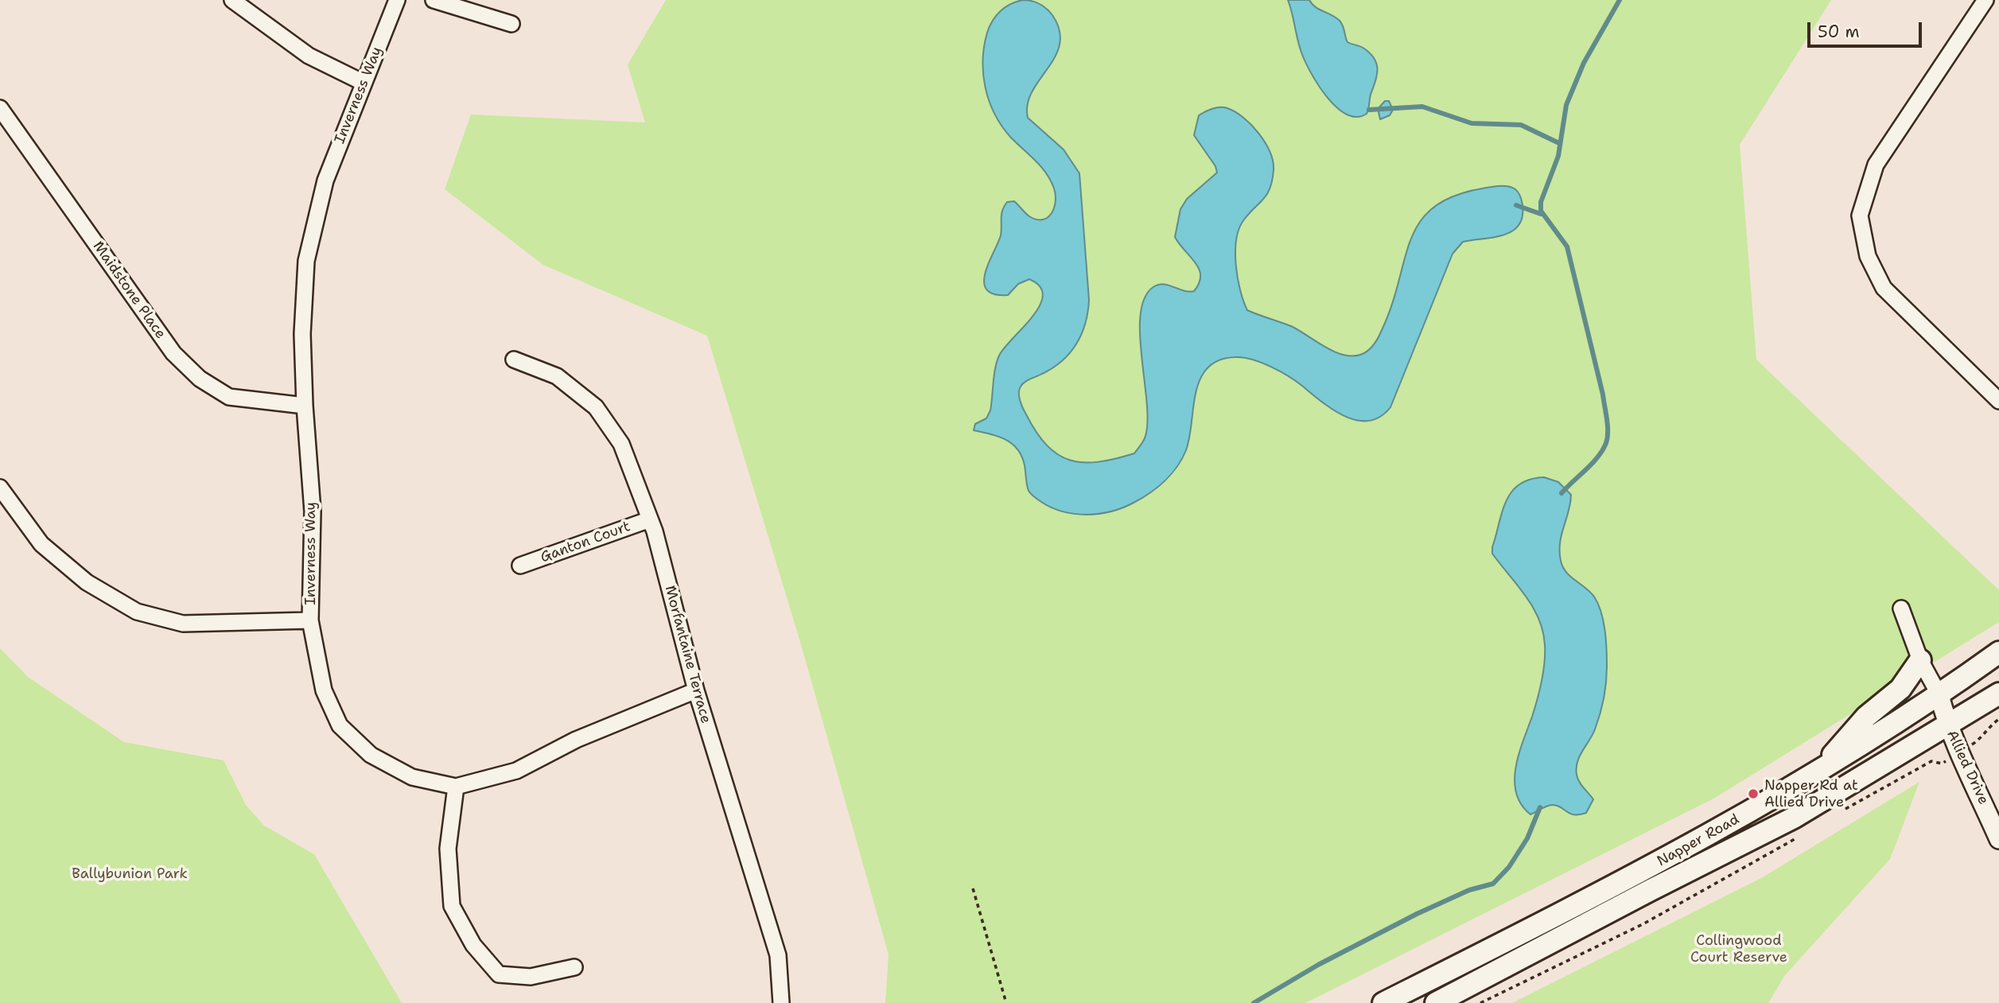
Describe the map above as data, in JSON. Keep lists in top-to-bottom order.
{
  "streets": {
    "main road": ["Napper Road"],
    "street": [
      "Inverness Way",
      "Maidstone Place",
      "Ganton Court",
      "Morfantaine Terrace",
      "Allied Drive"
    ]
  },
  "crossings": [
    ["Inverness Way", "Maidstone Place"],
    ["Inverness Way", "Morfantaine Terrace"],
    ["Ganton Court", "Morfantaine Terrace"],
    ["Allied Drive", "Napper Road"]
  ],
  "parks": ["Ballybunion Park", "Collingwood Court Reserve"],
  "places": ["Napper Rd at Allied Drive"],
  "scale_bar": "50 m"
}
